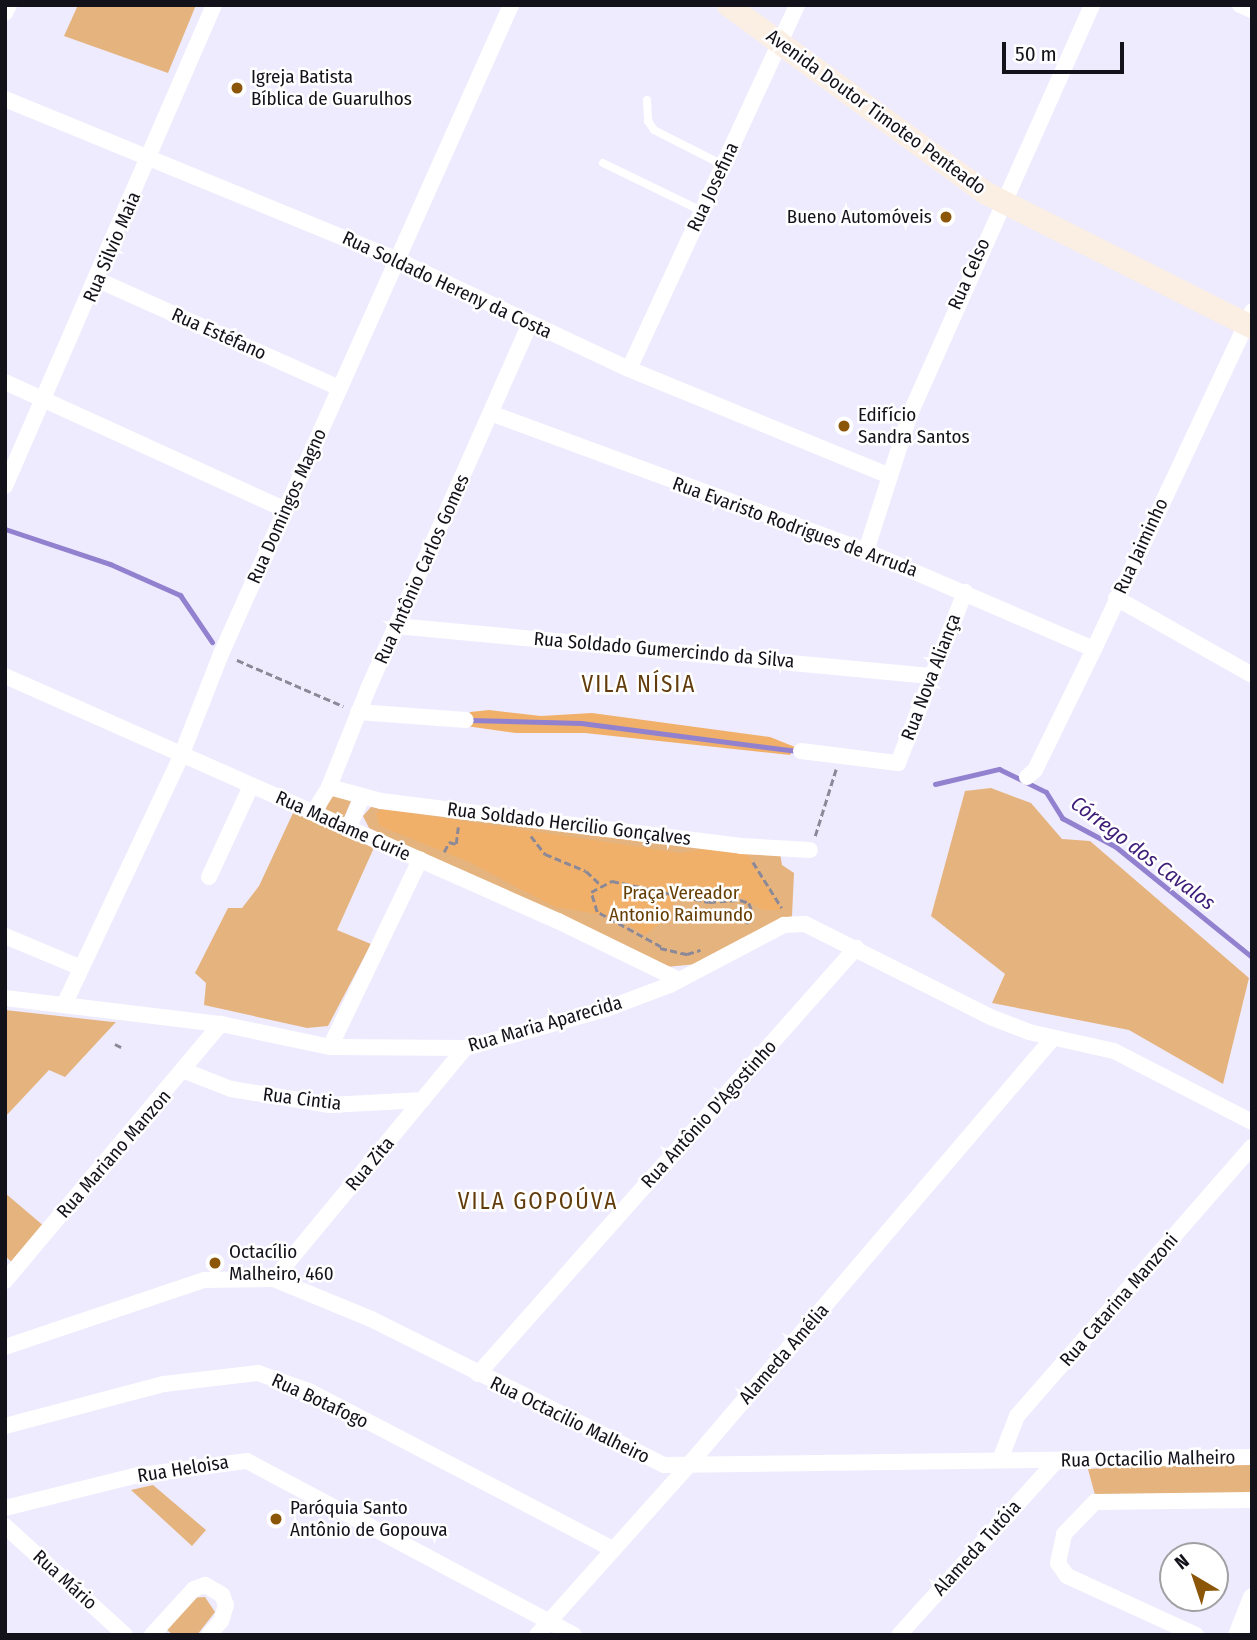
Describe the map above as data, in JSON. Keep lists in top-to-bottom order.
{
  "streets": {
    "main road": ["Avenida Doutor Timoteo Penteado"],
    "street": [
      "Rua Josefina",
      "Rua Silvio Maia",
      "Rua Celso",
      "Rua Soldado Hereny da Costa",
      "Rua Estéfano",
      "Rua Domingos Magno",
      "Rua Evaristo Rodrigues de Arruda",
      "Rua Jaiminho",
      "Rua Antônio Carlos Gomes",
      "Rua Soldado Gumercindo da Silva",
      "Rua Nova Aliança",
      "Rua Soldado Hercilio Gonçalves",
      "Rua Madame Curie",
      "Rua Maria Aparecida",
      "Rua Cintia",
      "Rua Antônio D'Agostinho",
      "Rua Mariano Manzon",
      "Rua Zita",
      "Rua Catarina Manzoni",
      "Alameda Amélia",
      "Rua Botafogo",
      "Rua Octacilio Malheiro",
      "Rua Heloisa",
      "Alameda Tutóia",
      "Rua Mário"
    ]
  },
  "crossings": [
    ["Avenida Doutor Timoteo Penteado", "Rua Josefina"],
    ["Avenida Doutor Timoteo Penteado", "Rua Celso"],
    ["Avenida Doutor Timoteo Penteado", "Rua Jaiminho"],
    ["Rua Josefina", "Rua Soldado Hereny da Costa"],
    ["Rua Silvio Maia", "Rua Soldado Hereny da Costa"],
    ["Rua Silvio Maia", "Rua Estéfano"],
    ["Rua Celso", "Rua Soldado Hereny da Costa"],
    ["Rua Celso", "Rua Evaristo Rodrigues de Arruda"],
    ["Rua Soldado Hereny da Costa", "Rua Domingos Magno"],
    ["Rua Soldado Hereny da Costa", "Rua Antônio Carlos Gomes"],
    ["Rua Estéfano", "Rua Domingos Magno"],
    ["Rua Domingos Magno", "Rua Madame Curie"],
    ["Rua Domingos Magno", "Rua Maria Aparecida"],
    ["Rua Evaristo Rodrigues de Arruda", "Rua Jaiminho"],
    ["Rua Evaristo Rodrigues de Arruda", "Rua Antônio Carlos Gomes"],
    ["Rua Evaristo Rodrigues de Arruda", "Rua Nova Aliança"],
    ["Rua Antônio Carlos Gomes", "Rua Soldado Gumercindo da Silva"],
    ["Rua Antônio Carlos Gomes", "Rua Soldado Hercilio Gonçalves"],
    ["Rua Antônio Carlos Gomes", "Rua Madame Curie"],
    ["Rua Soldado Gumercindo da Silva", "Rua Nova Aliança"],
    ["Rua Madame Curie", "Rua Maria Aparecida"],
    ["Rua Maria Aparecida", "Rua Mariano Manzon"],
    ["Rua Maria Aparecida", "Rua Zita"],
    ["Rua Cintia", "Rua Mariano Manzon"],
    ["Rua Cintia", "Rua Zita"],
    ["Rua Antônio D'Agostinho", "Rua Octacilio Malheiro"],
    ["Rua Zita", "Rua Octacilio Malheiro"],
    ["Rua Catarina Manzoni", "Rua Octacilio Malheiro"],
    ["Alameda Amélia", "Rua Botafogo"],
    ["Alameda Amélia", "Rua Octacilio Malheiro"],
    ["Alameda Amélia", "Rua Heloisa"],
    ["Rua Octacilio Malheiro", "Alameda Tutóia"]
  ],
  "districts": ["VILA NÍSIA", "VILA GOPOÚVA"],
  "water": ["Córrego dos Cavalos"],
  "parks": ["Praça Vereador Antonio Raimundo"],
  "places": [
    "Igreja Batista Bíblica de Guarulhos",
    "Bueno Automóveis",
    "Edifício Sandra Santos",
    "Octacílio Malheiro, 460",
    "Paróquia Santo Antônio de Gopouva"
  ],
  "scale_bar": "50 m",
  "north": "top left"
}
